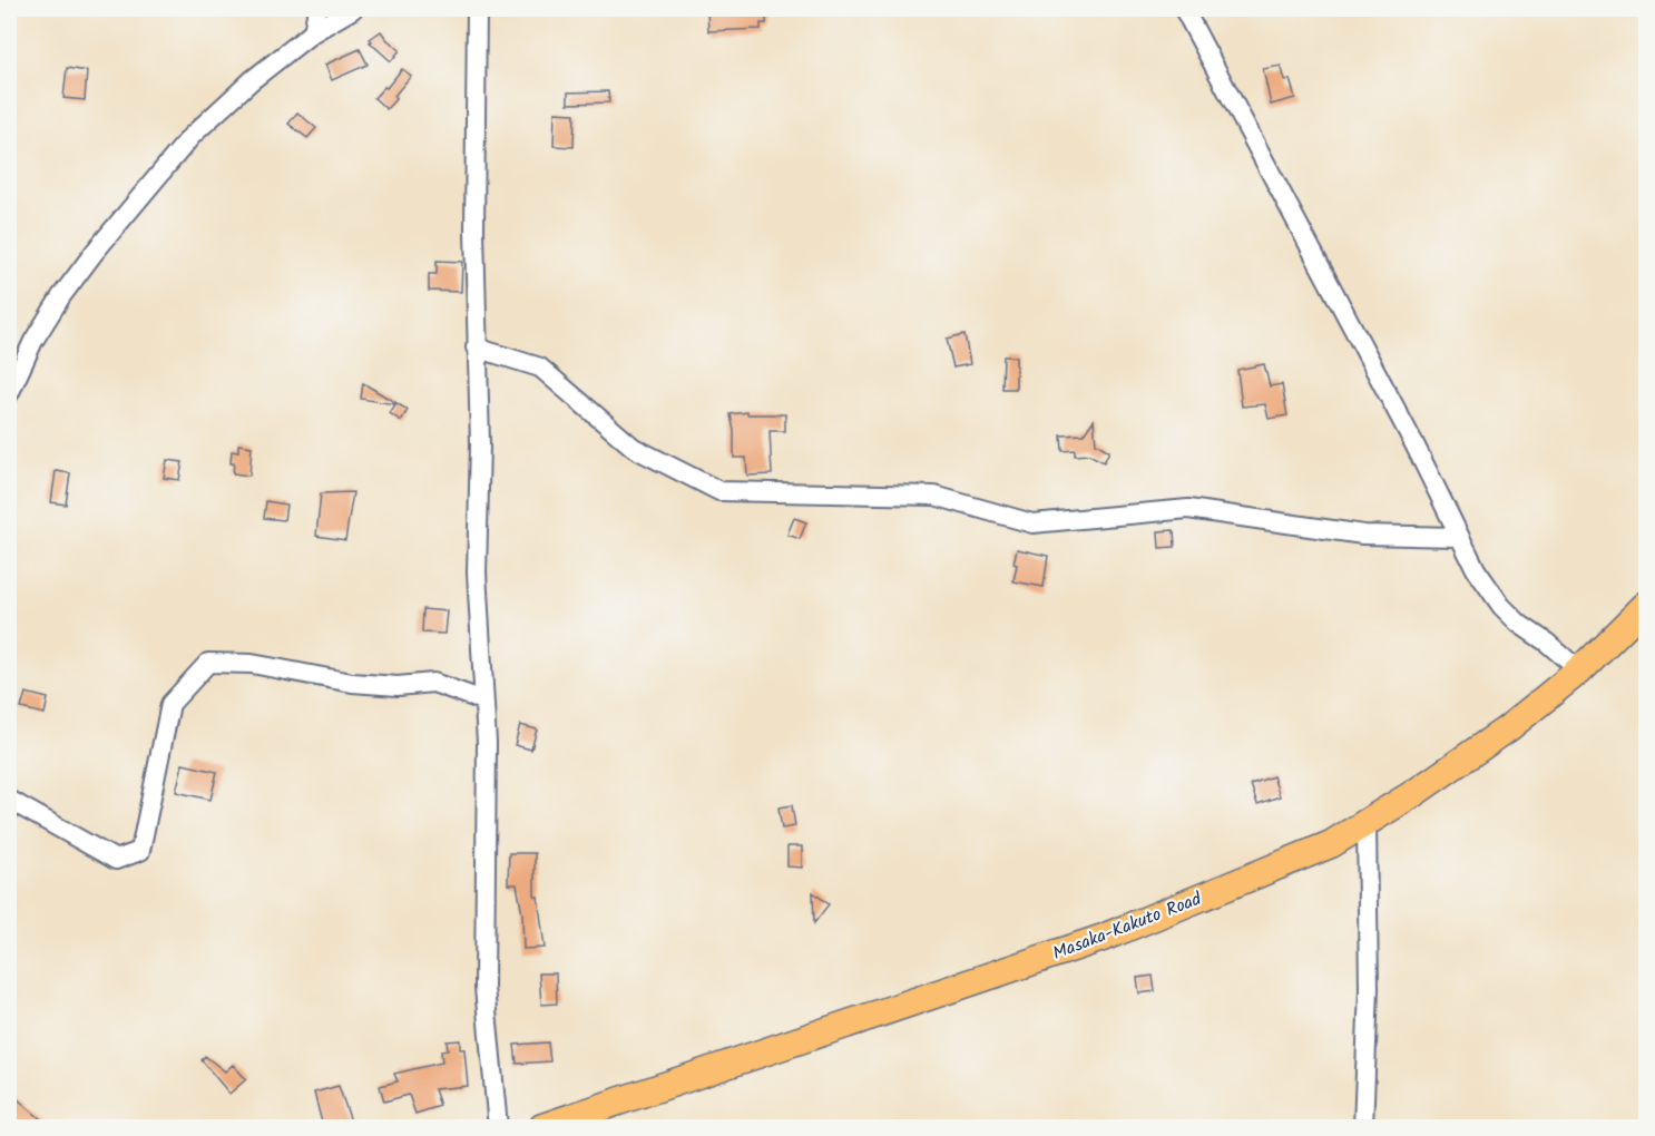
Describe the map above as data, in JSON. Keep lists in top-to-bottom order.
{
  "streets": {
    "highway": ["Masaka-Kakuto Road"]
  }
}
